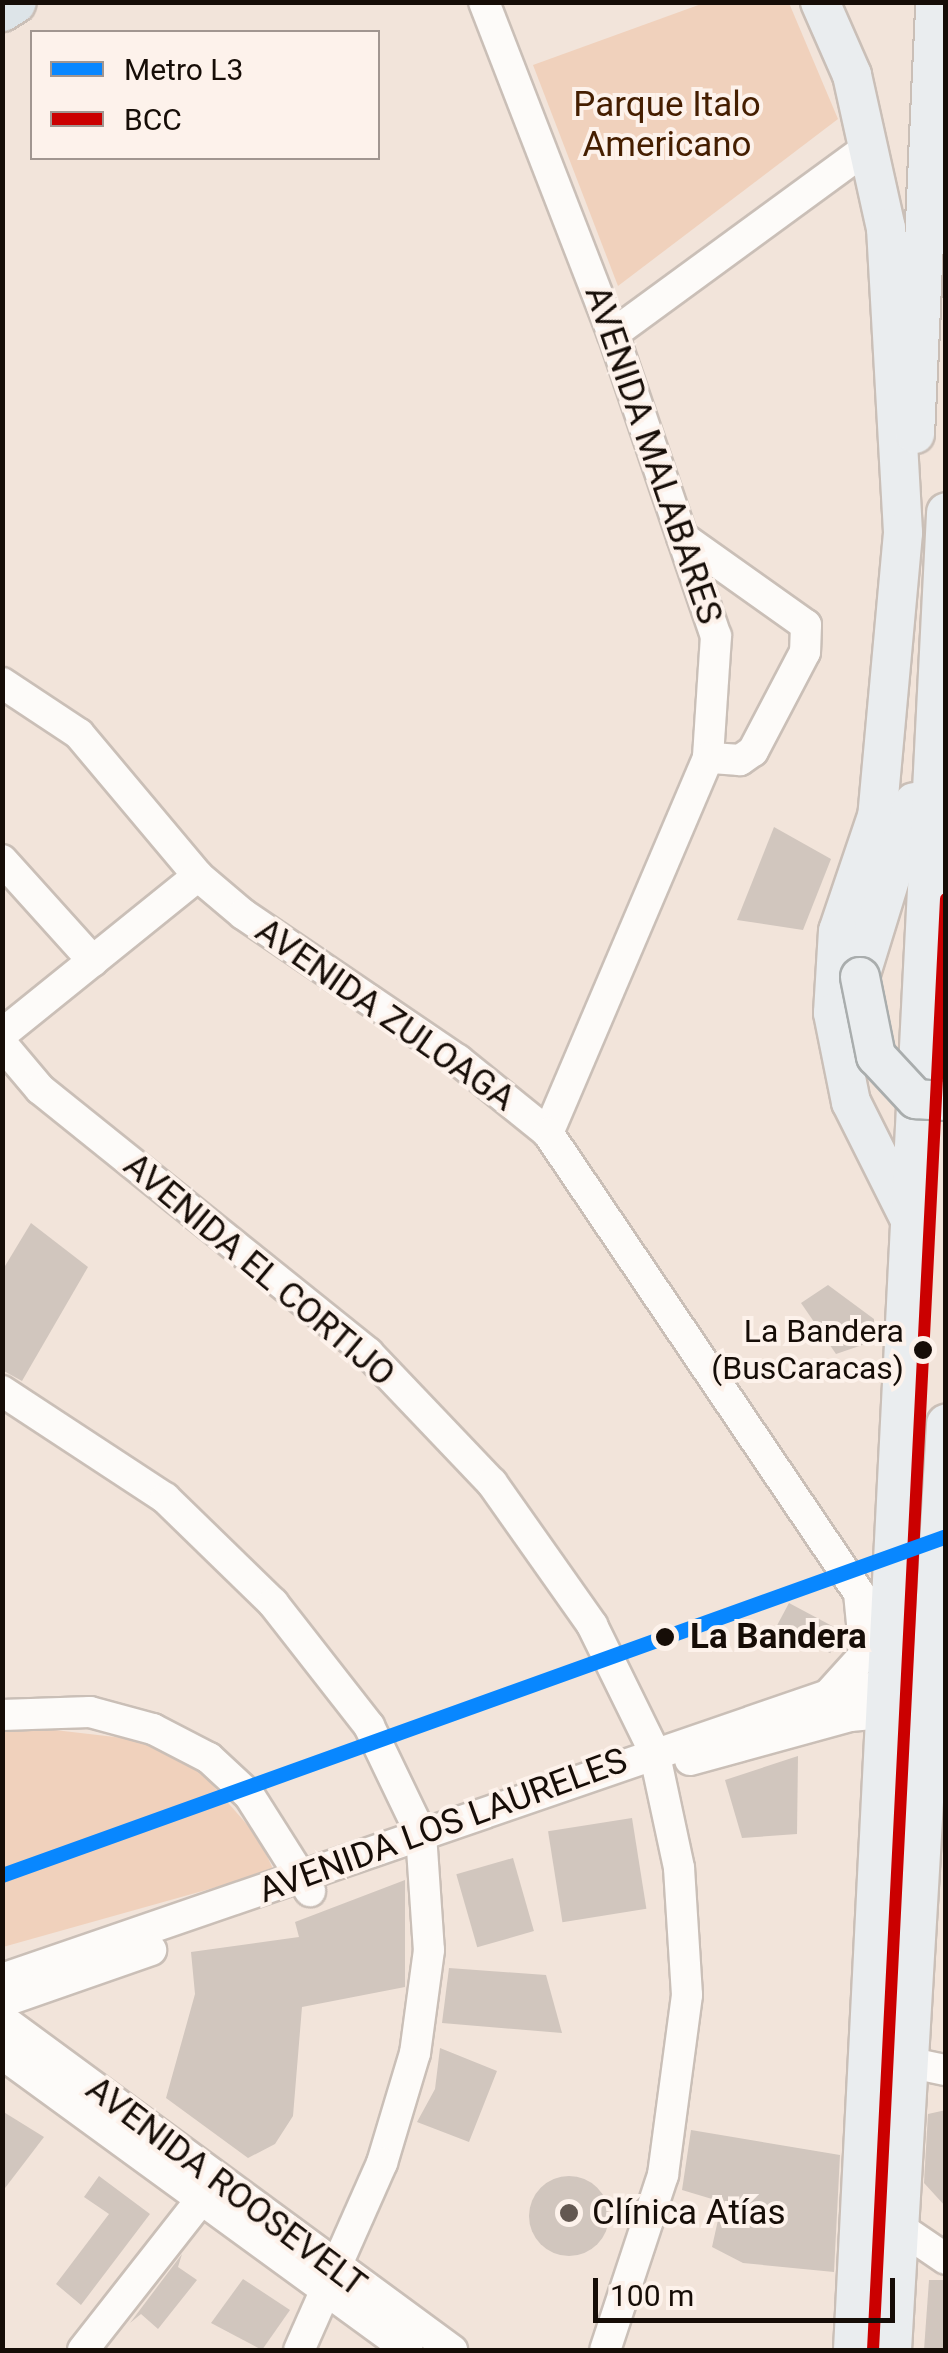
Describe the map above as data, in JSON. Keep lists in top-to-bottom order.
{
  "streets": {
    "street": [
      "AVENIDA MALABARES",
      "AVENIDA ZULOAGA",
      "AVENIDA EL CORTIJO",
      "AVENIDA LOS LAURELES",
      "AVENIDA ROOSEVELT"
    ]
  },
  "crossings": [
    ["AVENIDA MALABARES", "AVENIDA ZULOAGA"],
    ["AVENIDA ZULOAGA", "AVENIDA LOS LAURELES"],
    ["AVENIDA EL CORTIJO", "AVENIDA LOS LAURELES"]
  ],
  "parks": ["Parque Italo Americano"],
  "places": ["La Bandera (BusCaracas)", "La Bandera", "Clínica Atías"],
  "lines": ["transit line BCC", "metro line L3"],
  "legend": ["Metro L3", "BCC"],
  "scale_bar": "100 m"
}
